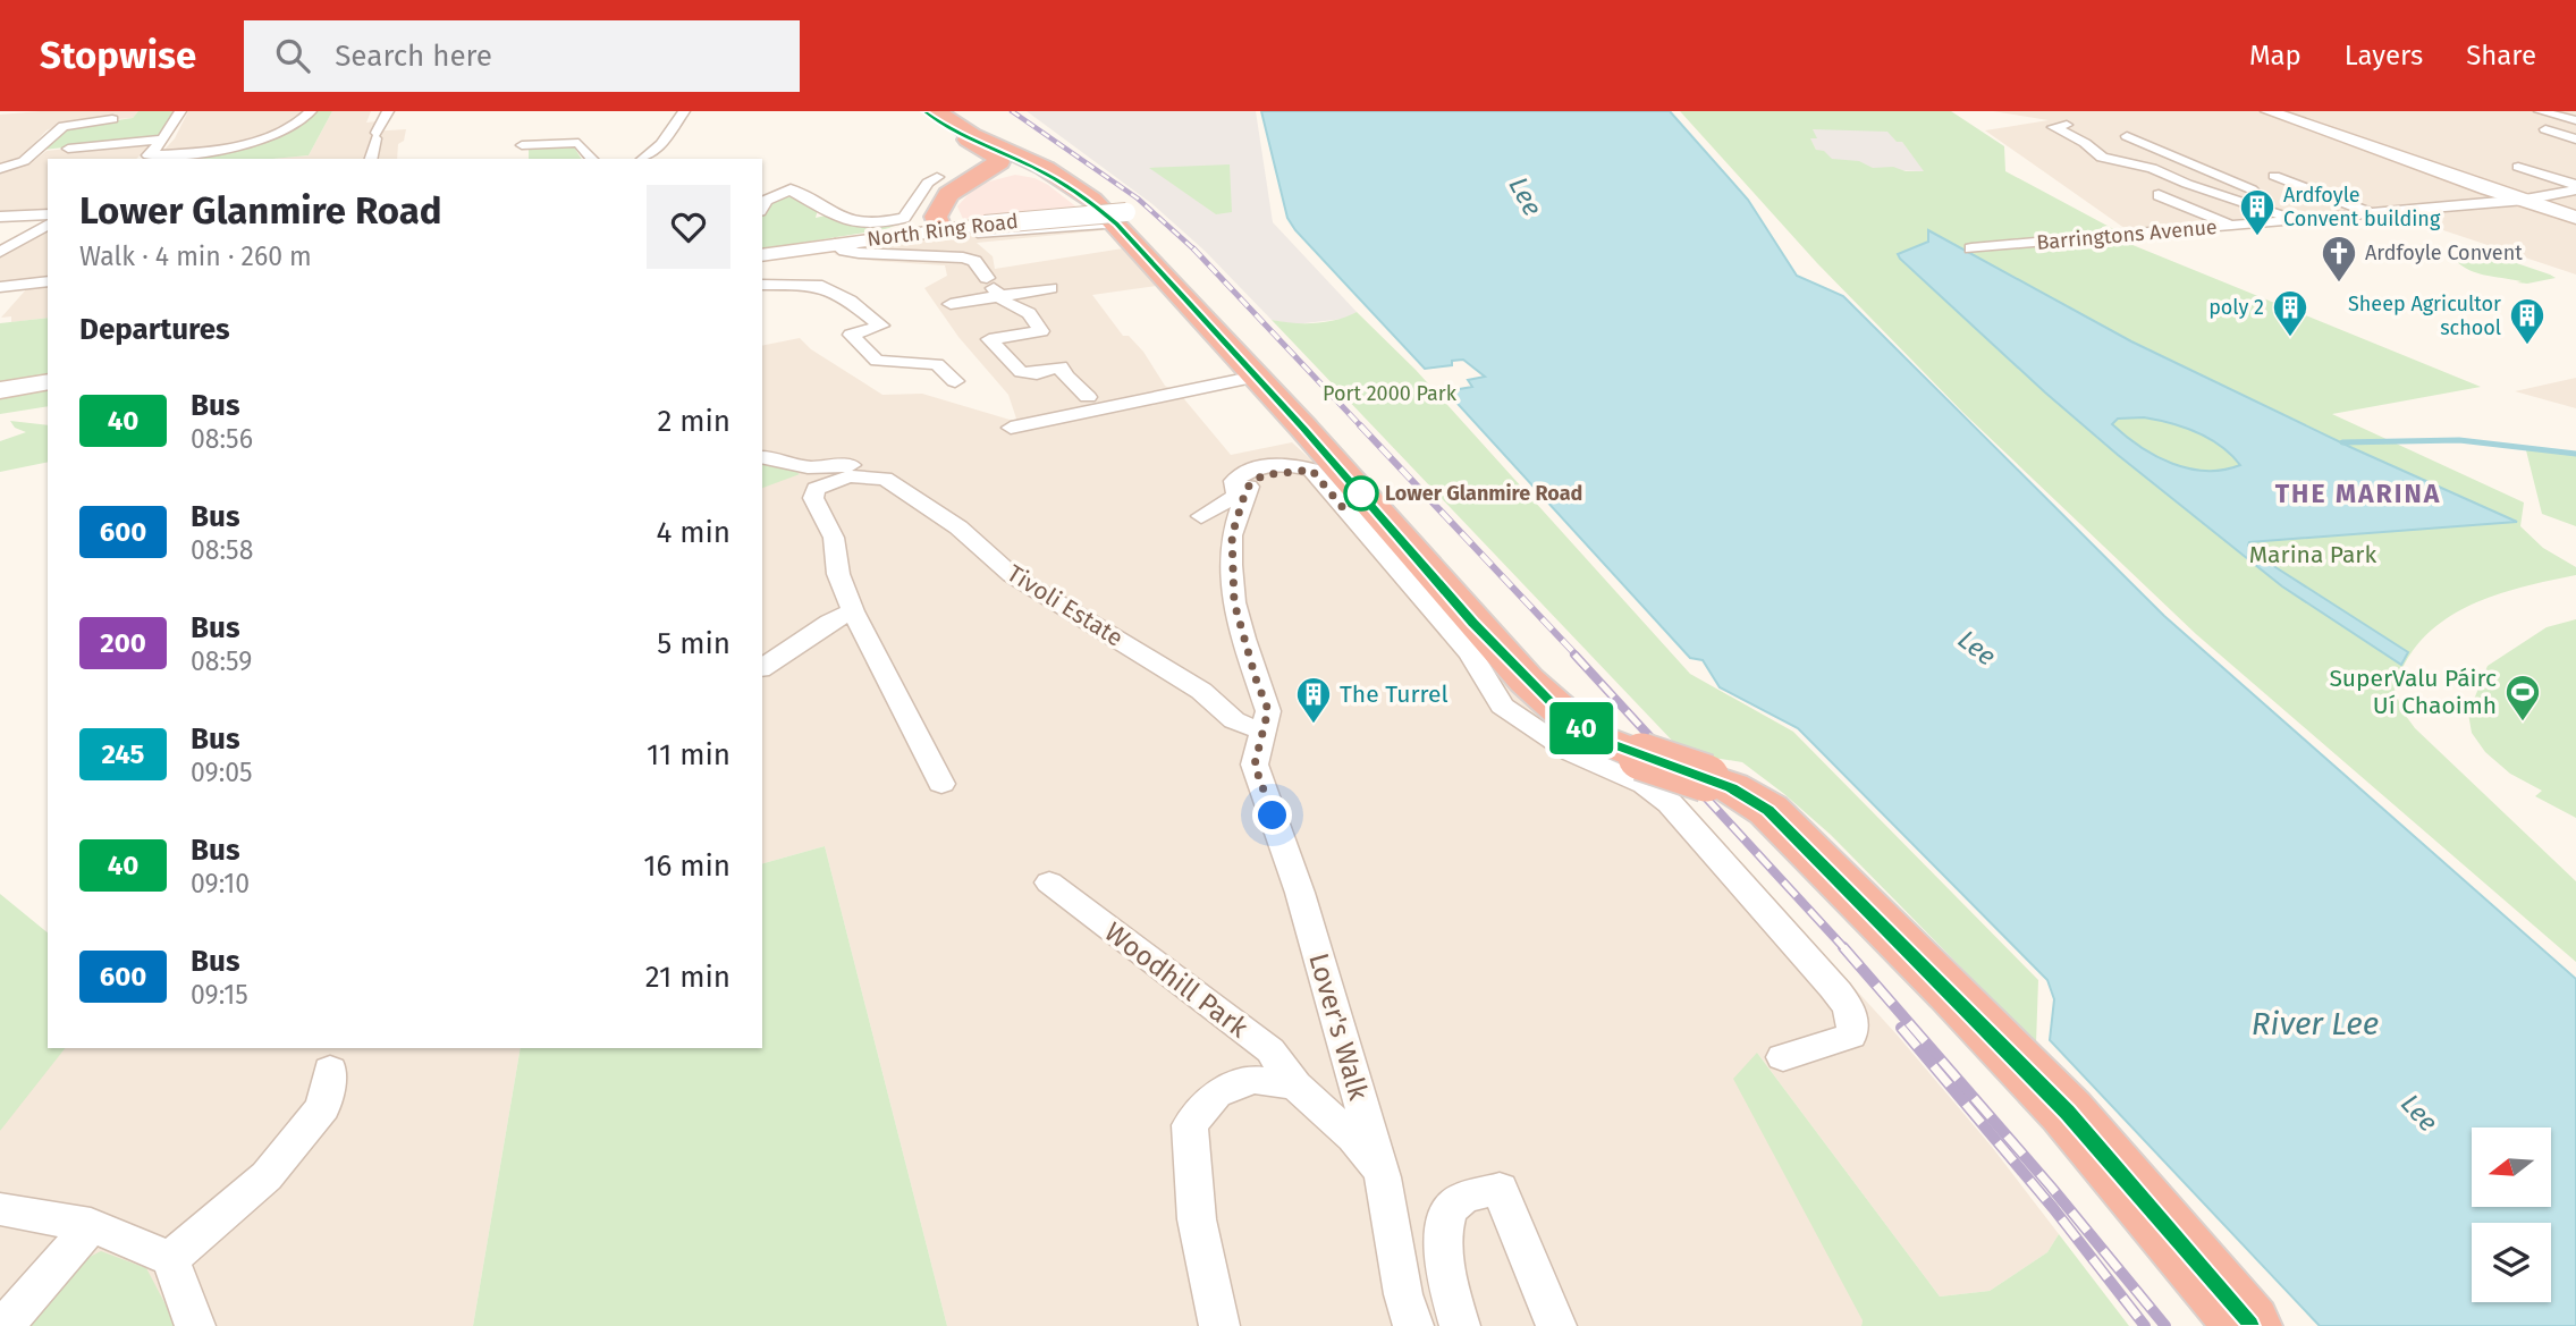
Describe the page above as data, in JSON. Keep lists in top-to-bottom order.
{
  "streets": {
    "street": [
      "North Ring Road",
      "Barringtons Avenue",
      "Tivoli Estate",
      "Woodhill Park",
      "Lover's Walk"
    ]
  },
  "crossings": [
    ["Tivoli Estate", "Lover's Walk"],
    ["Woodhill Park", "Lover's Walk"]
  ],
  "districts": ["THE MARINA"],
  "water": ["Lee", "River Lee"],
  "parks": ["Port 2000 Park", "Marina Park"],
  "places": {
    "building": [
      "Ardfoyle Convent building",
      "poly 2",
      "Sheep Agricultor school",
      "The Turrel"
    ],
    "church": ["Ardfoyle Convent"],
    "other": ["Lower Glanmire Road"],
    "sports": ["SuperValu Páirc Uí Chaoimh"]
  },
  "lines": ["bus line 40"],
  "north": "left",
  "page": {
    "header": "Stopwise",
    "search": "Search here",
    "nav": ["Map", "Layers", "Share"],
    "on_map": "40",
    "heading": [
      ["Lower Glanmire Road", "Walk · 4 min · 260 m"],
      "Departures"
    ],
    "list": [
      {
        "mark": "40",
        "name": "Bus",
        "note": "08:56",
        "value": "2 min"
      },
      {
        "mark": "600",
        "name": "Bus",
        "note": "08:58",
        "value": "4 min"
      },
      {
        "mark": "200",
        "name": "Bus",
        "note": "08:59",
        "value": "5 min"
      },
      {
        "mark": "245",
        "name": "Bus",
        "note": "09:05",
        "value": "11 min"
      },
      {
        "mark": "40",
        "name": "Bus",
        "note": "09:10",
        "value": "16 min"
      },
      {
        "mark": "600",
        "name": "Bus",
        "note": "09:15",
        "value": "21 min"
      }
    ]
  }
}
